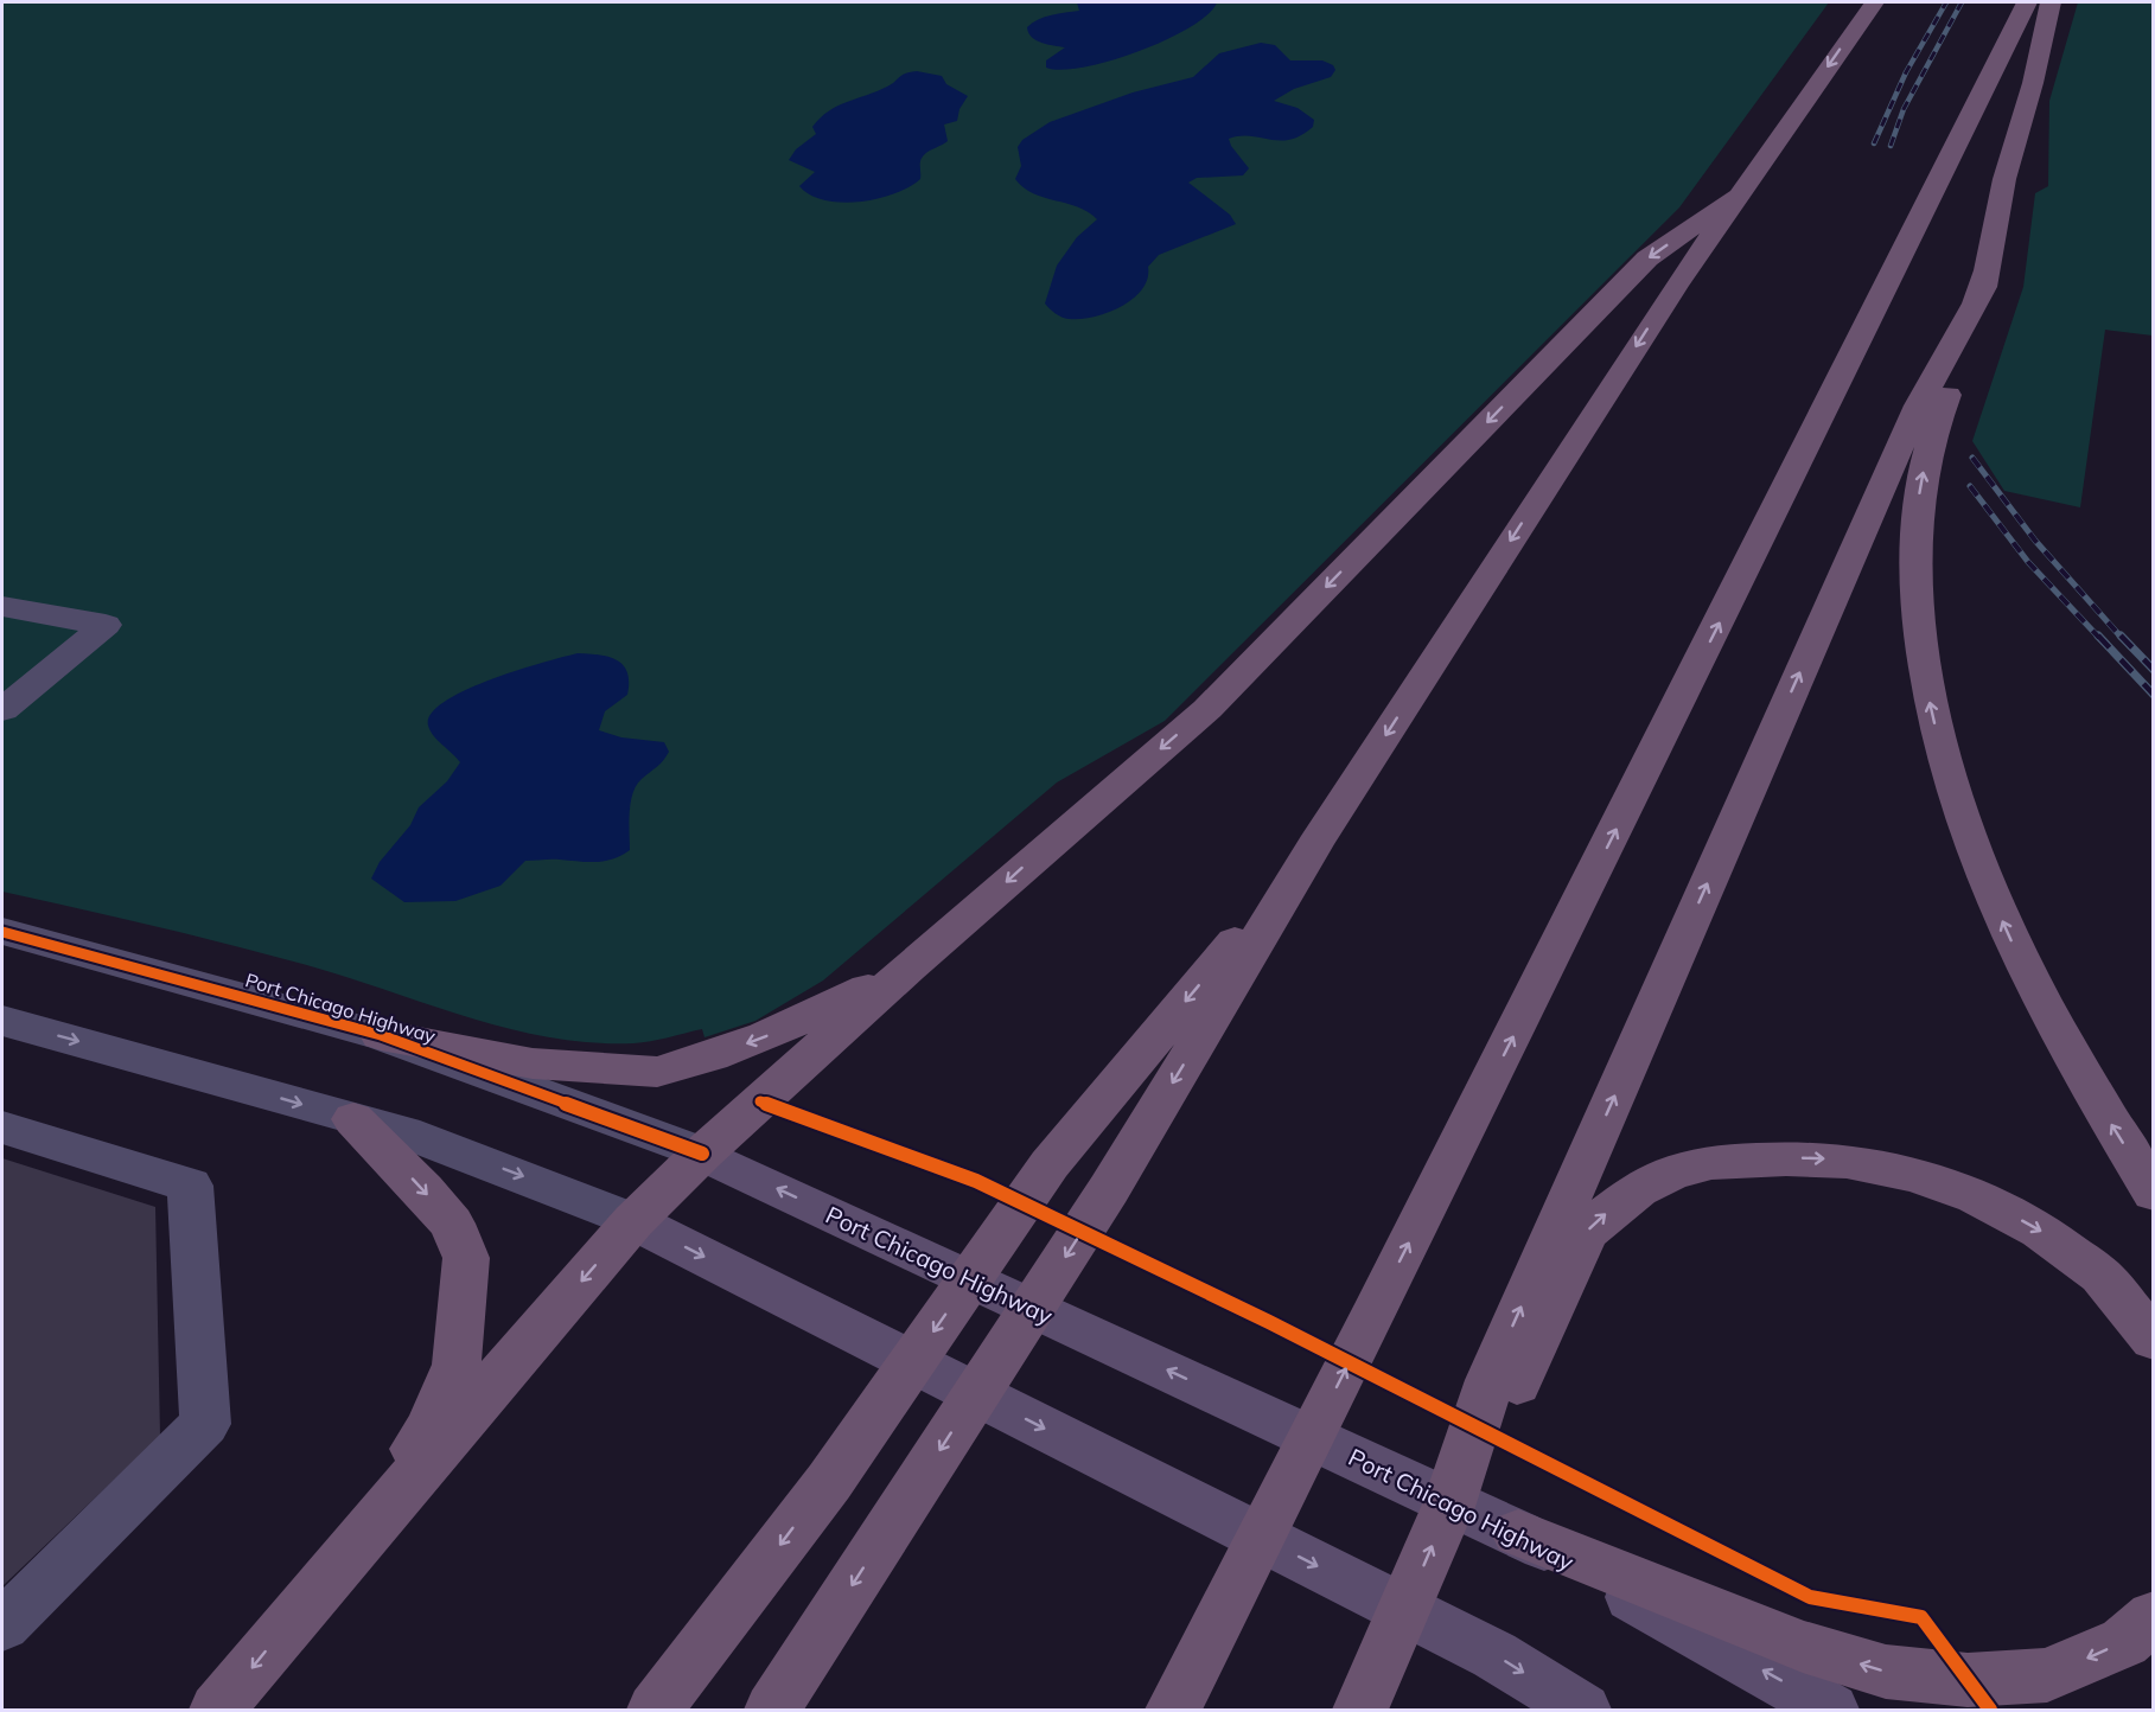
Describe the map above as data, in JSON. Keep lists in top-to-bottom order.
{
  "streets": {
    "main road": ["Port Chicago Highway"]
  },
  "one_way": ["Port Chicago Highway"]
}
